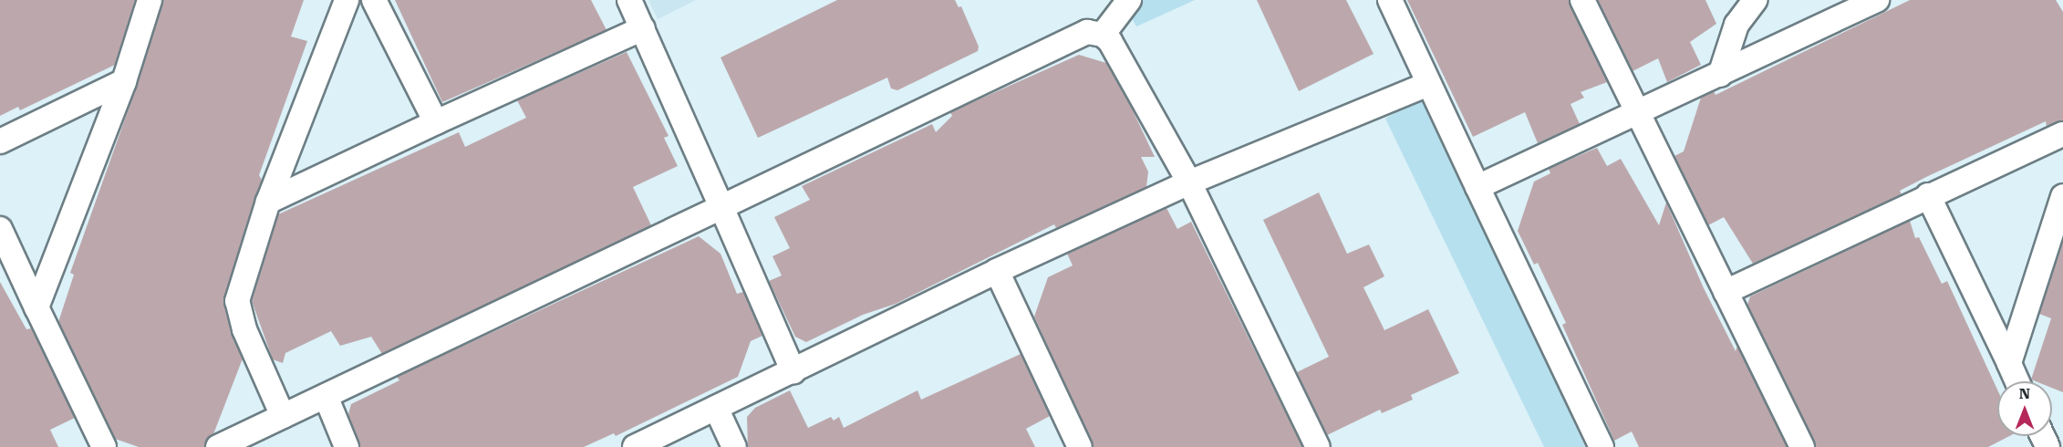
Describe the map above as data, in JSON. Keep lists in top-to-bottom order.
{
  "north": "top"
}
